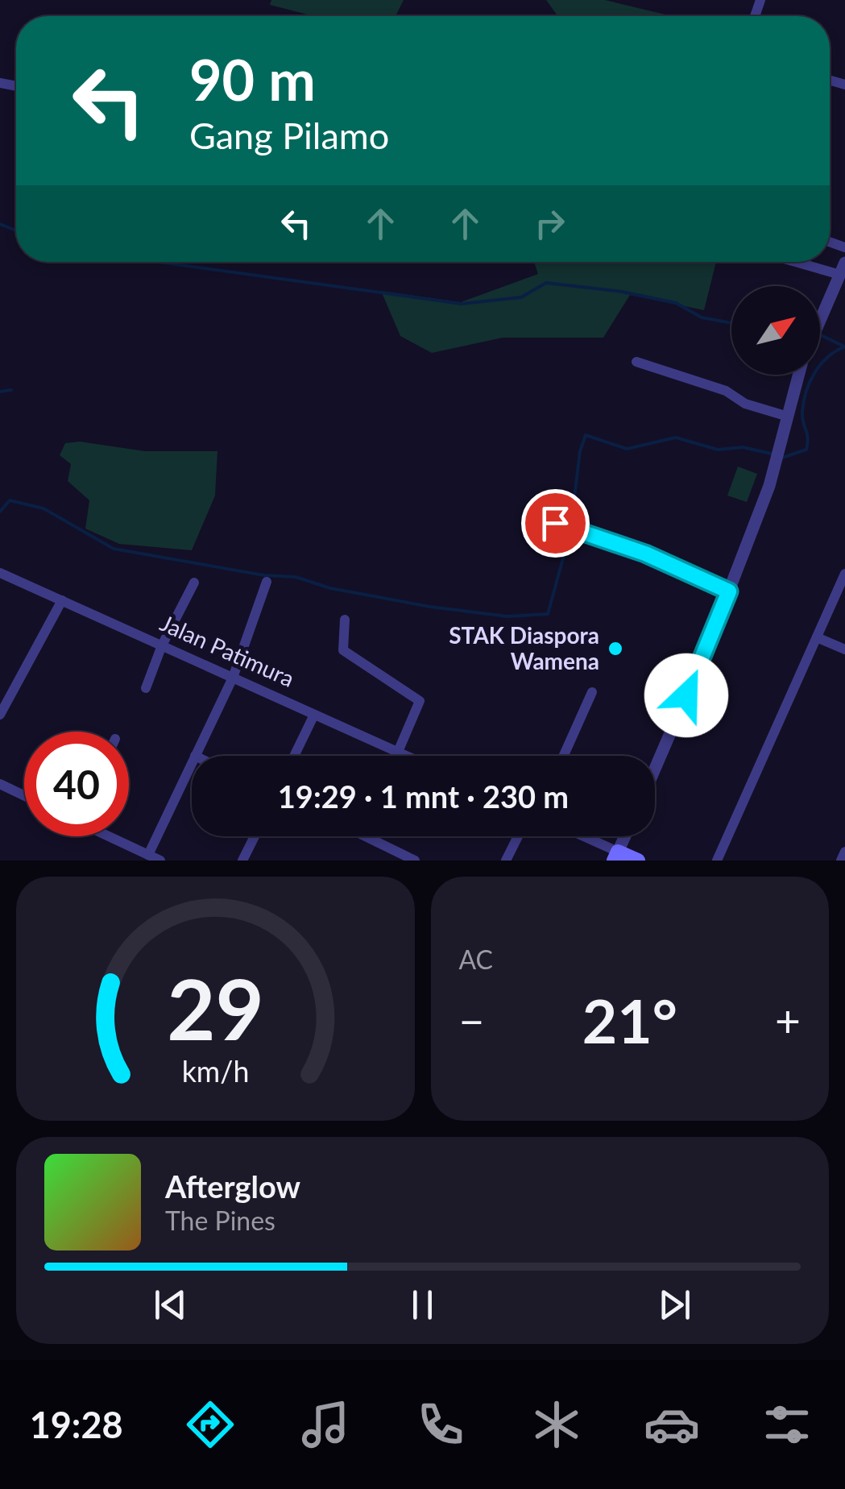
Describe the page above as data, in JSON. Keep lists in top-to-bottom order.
{
  "streets": {
    "street": ["Jalan Patimura"]
  },
  "places": ["STAK Diaspora Wamena"],
  "north": "top right",
  "page": {
    "turn": ["90 m", "Gang Pilamo"],
    "limit": "40",
    "trip": "19:29 · 1 mnt · 230 m",
    "tile": "AC",
    "heat": ["−", "21°", "+"],
    "song": ["Afterglow", "The Pines"],
    "tabs": "19:28",
    "gauge": ["29", "km/h"]
  }
}
